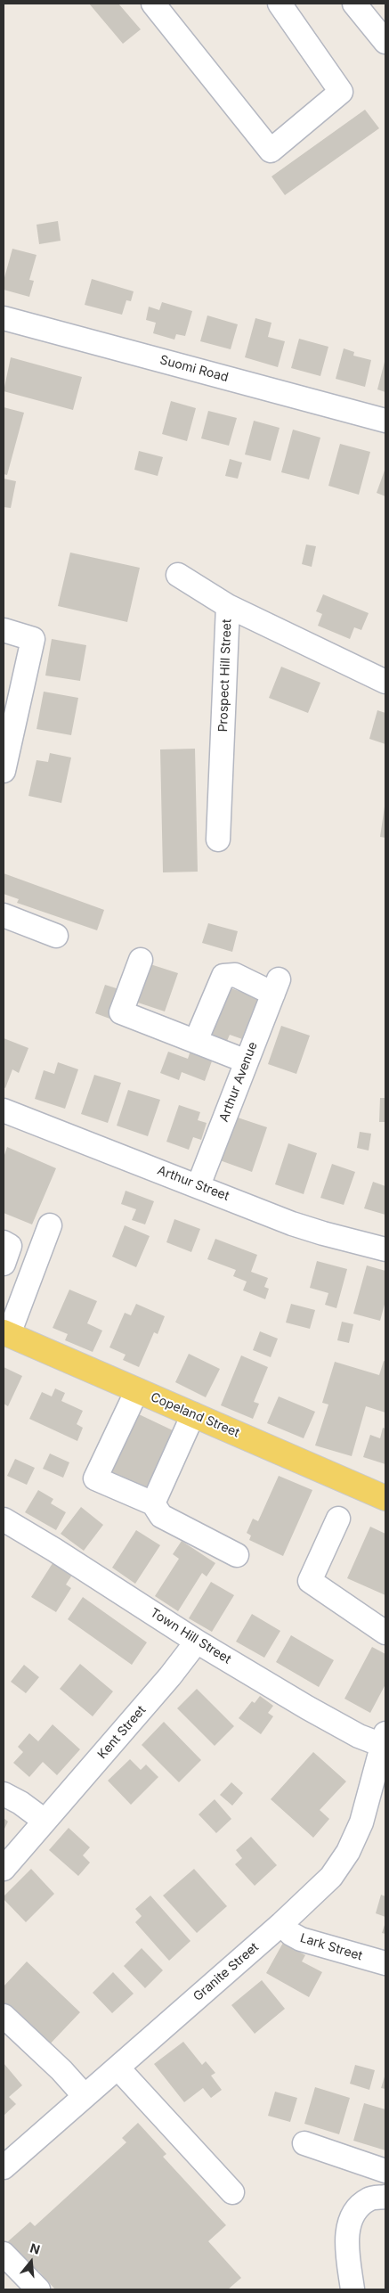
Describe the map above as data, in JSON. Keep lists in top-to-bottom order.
{
  "streets": {
    "main road": ["Copeland Street"],
    "street": [
      "Suomi Road",
      "Prospect Hill Street",
      "Arthur Avenue",
      "Arthur Street",
      "Town Hill Street",
      "Kent Street",
      "Lark Street",
      "Granite Street"
    ]
  },
  "crossings": [
    ["Arthur Avenue", "Arthur Street"],
    ["Town Hill Street", "Kent Street"],
    ["Town Hill Street", "Granite Street"],
    ["Lark Street", "Granite Street"]
  ],
  "north": "top"
}
